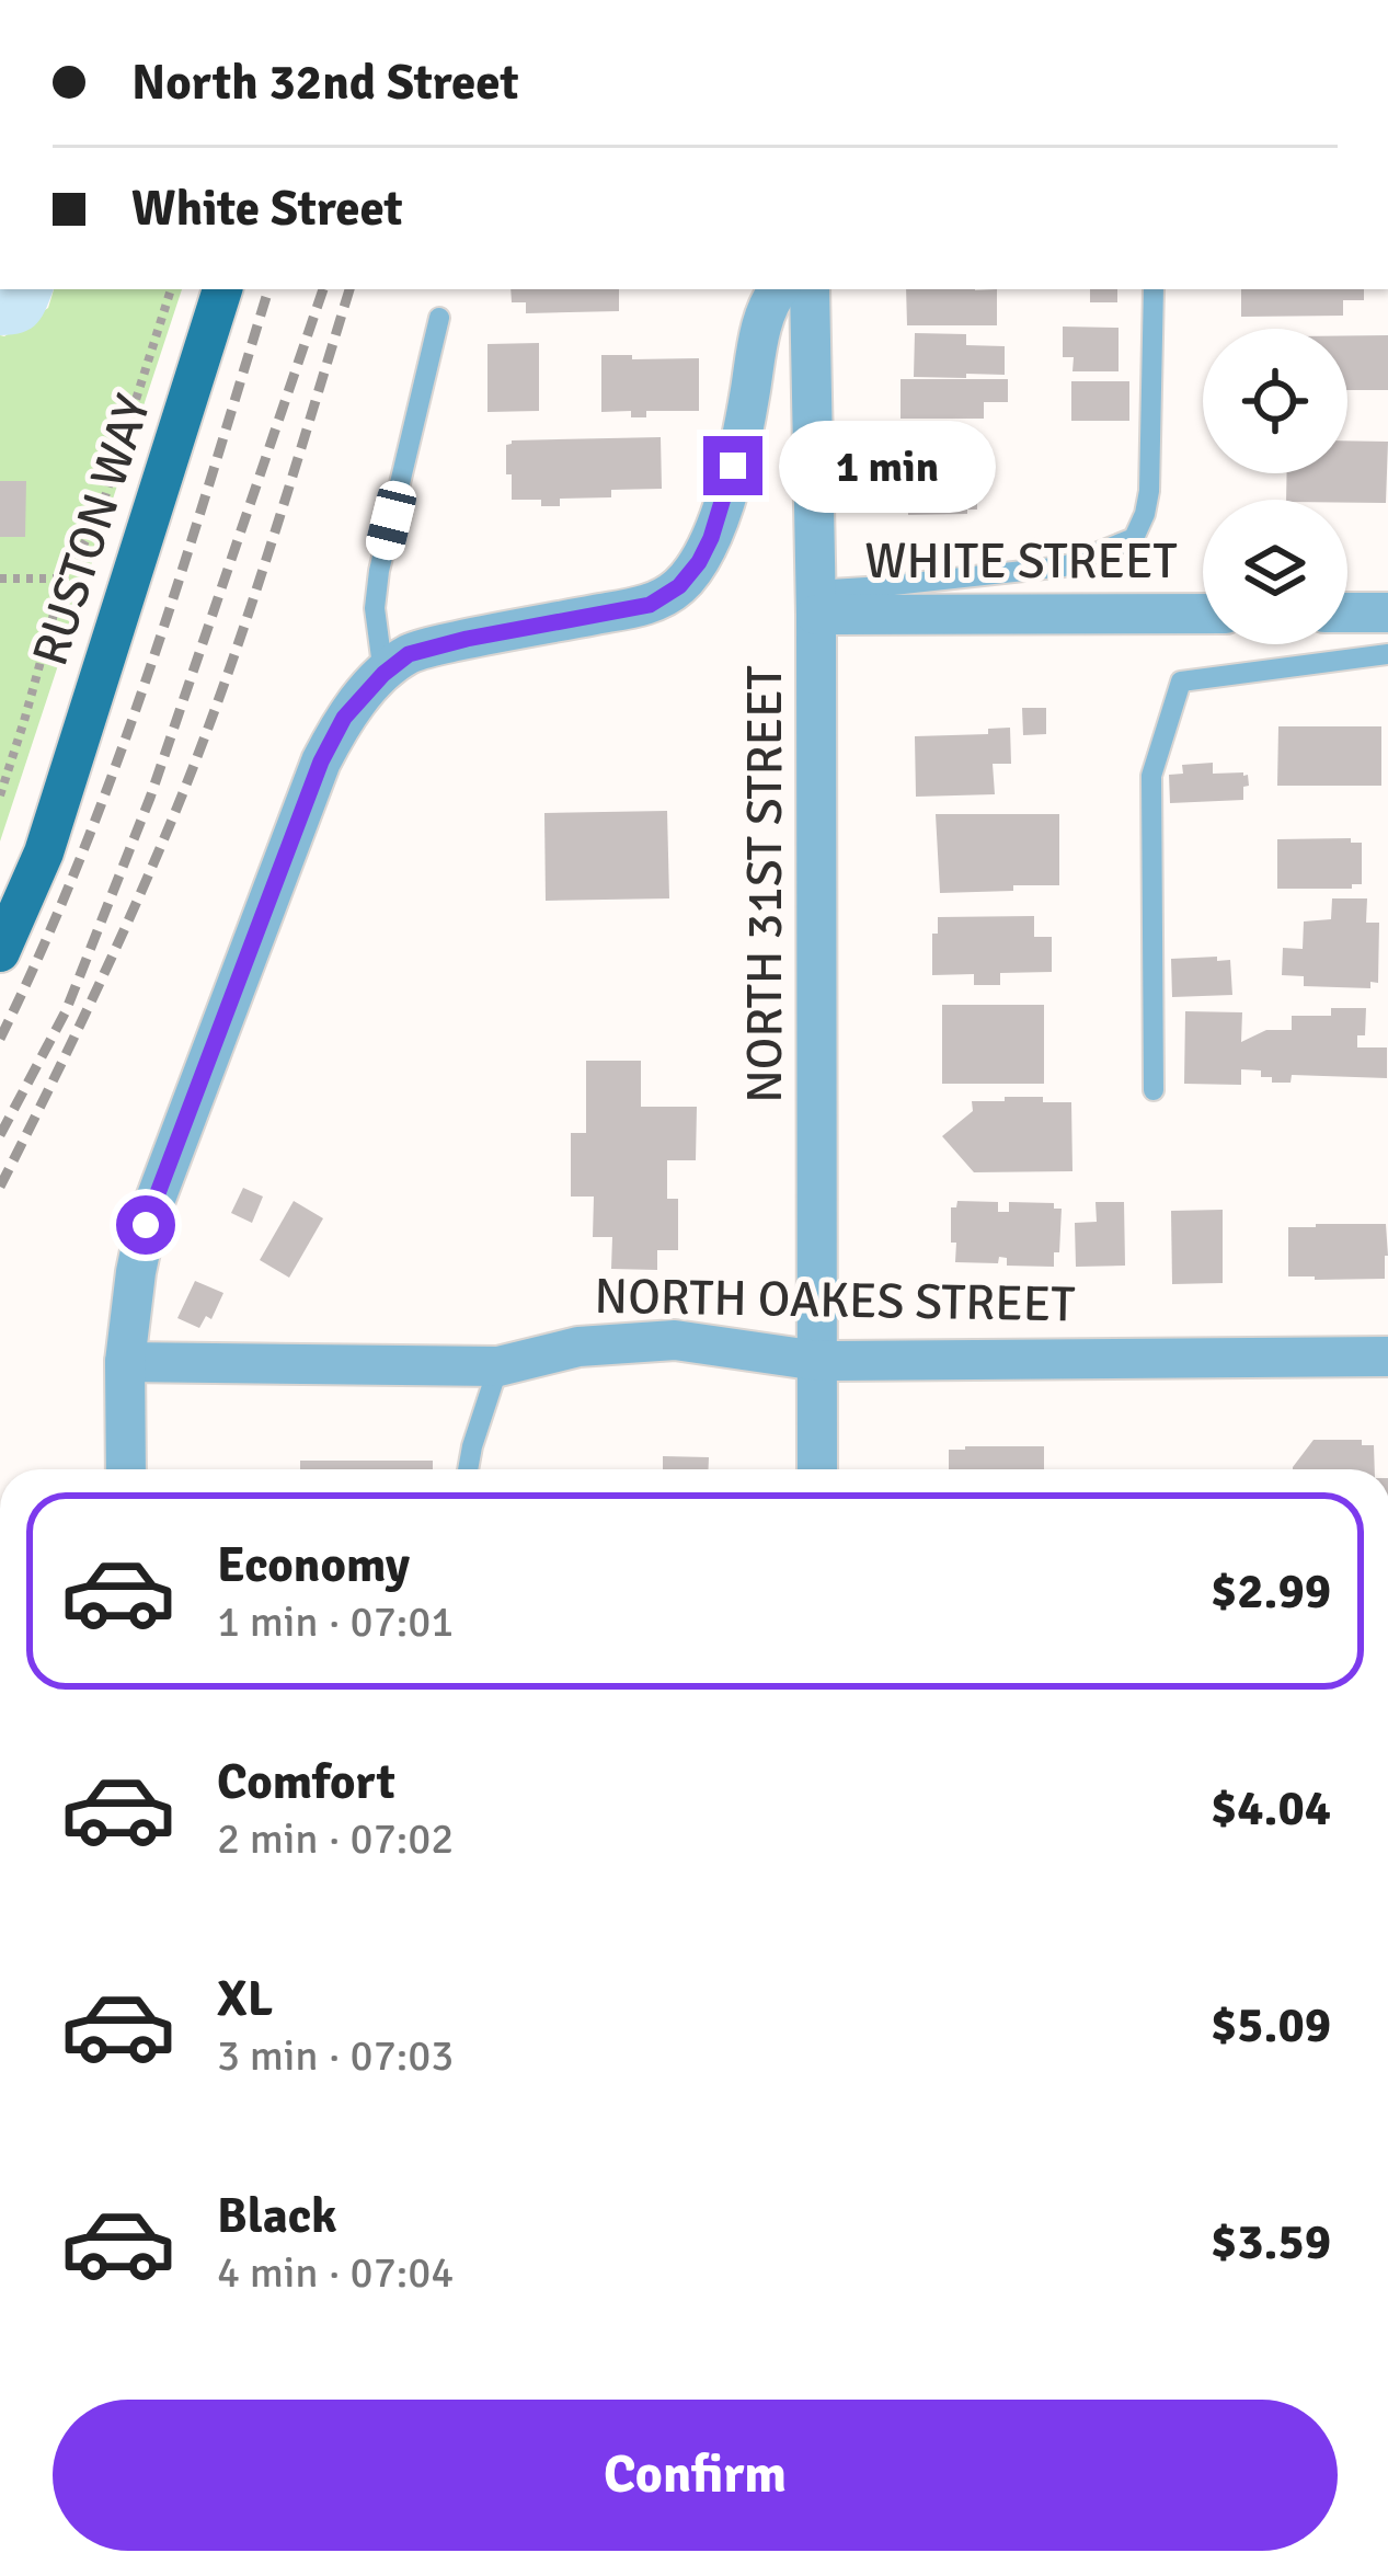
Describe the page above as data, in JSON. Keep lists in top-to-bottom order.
{
  "streets": {
    "main road": ["RUSTON WAY"],
    "street": ["WHITE STREET", "NORTH 31ST STREET", "NORTH OAKES STREET"]
  },
  "crossings": [
    ["WHITE STREET", "NORTH 31ST STREET"],
    ["NORTH 31ST STREET", "NORTH OAKES STREET"]
  ],
  "page": {
    "banner": ["North 32nd Street", "White Street"],
    "bubble": "1 min",
    "list": [
      {
        "name": "Economy",
        "note": "1 min · 07:01",
        "value": "$2.99"
      },
      {
        "name": "Comfort",
        "note": "2 min · 07:02",
        "value": "$4.04"
      },
      {
        "name": "XL",
        "note": "3 min · 07:03",
        "value": "$5.09"
      },
      {
        "name": "Black",
        "note": "4 min · 07:04",
        "value": "$3.59"
      }
    ],
    "buttons": "Confirm"
  }
}
